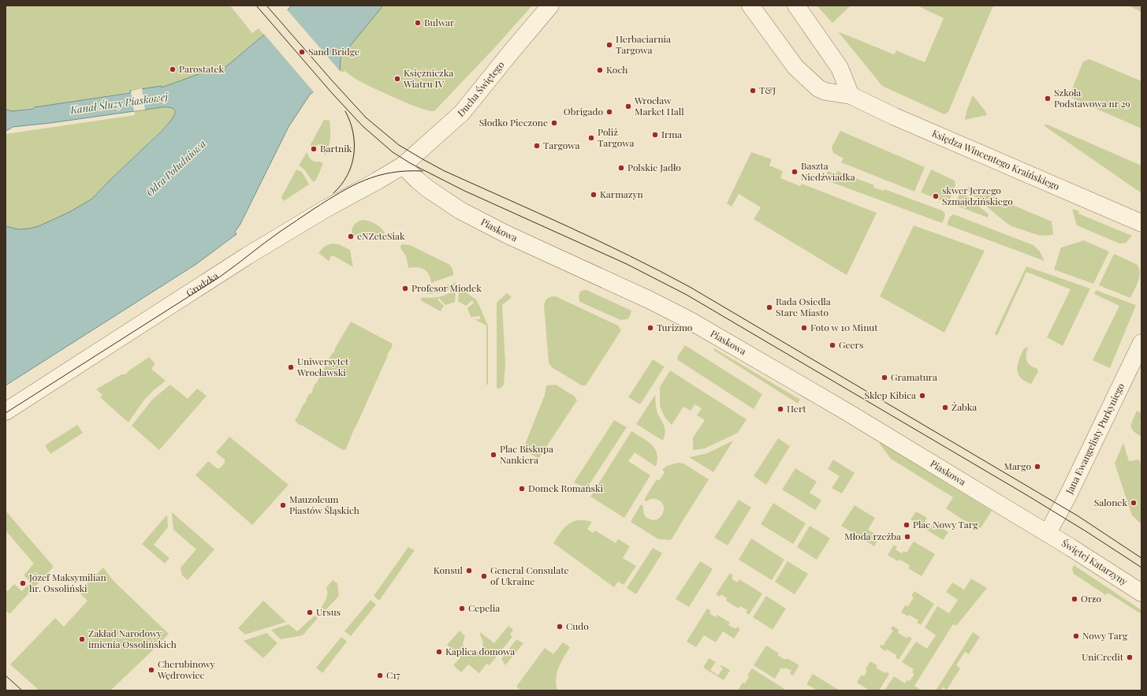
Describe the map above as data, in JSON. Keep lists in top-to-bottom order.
{
  "streets": {
    "street": [
      "Ducha Świętego",
      "Księdza Wincentego Kraińskiego",
      "Piaskowa",
      "Grodzka",
      "Jana Ewangelisty Purkyniego",
      "Świętej Katarzyny"
    ]
  },
  "crossings": [
    ["Ducha Świętego", "Piaskowa"],
    ["Ducha Świętego", "Grodzka"],
    ["Piaskowa", "Grodzka"],
    ["Piaskowa", "Jana Ewangelisty Purkyniego"],
    ["Piaskowa", "Świętej Katarzyny"],
    ["Jana Ewangelisty Purkyniego", "Świętej Katarzyny"]
  ],
  "water": ["Kanał Śluzy Piaskowej", "Odra Południowa"],
  "places": [
    "Bulwar",
    "Herbaciarnia Targowa",
    "Sand Bridge",
    "Parostatek",
    "Koch",
    "Księżniczka Wiatru IV",
    "T&J",
    "Szkoła Podstawowa nr 29",
    "Wrocław Market Hall",
    "Obrigado",
    "Słodko Pieczone",
    "Irma",
    "Poliż Targowa",
    "Targowa",
    "Bartnik",
    "Polskie Jadło",
    "Baszta Niedźwiadka",
    "Karmazyn",
    "skwer Jerzego Szmajdzińskiego",
    "eNZeteSiak",
    "Profesor Miodek",
    "Rada Osiedla Stare Miasto",
    "Turizmo",
    "Foto w 10 Minut",
    "Geers",
    "Uniwersytet Wrocławski",
    "Gramatura",
    "Sklep Kibica",
    "Żabka",
    "Hert",
    "Plac Biskupa Nankiera",
    "Margo",
    "Domek Romański",
    "Salonek",
    "Mauzoleum Piastów Śląskich",
    "Plac Nowy Targ",
    "Młoda rzeżba",
    "Konsul",
    "General Consulate of Ukraine",
    "Józef Maksymilian hr. Ossoliński",
    "Orƶo",
    "Cepelia",
    "Ursus",
    "Cudo",
    "Nowy Targ",
    "Zakład Narodowy imienia Ossolińskich",
    "Kaplica domowa",
    "UniCredit",
    "Cherubinowy Wędrowiec",
    "C17"
  ]
}
